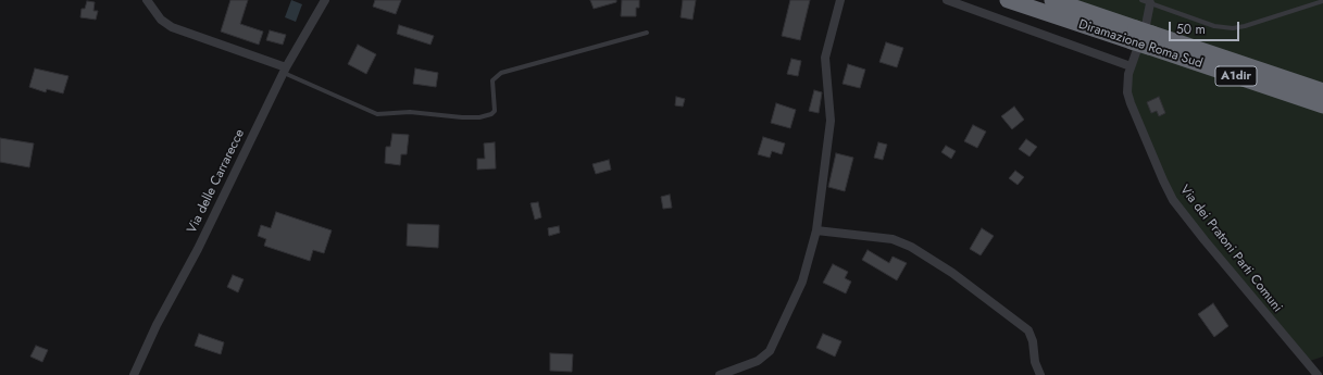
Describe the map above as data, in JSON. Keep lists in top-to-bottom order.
{
  "streets": {
    "highway": ["Diramazione Roma Sud", "A1dir"],
    "street": ["Via delle Carrarecce", "Via dei Pratoni Parti Comuni"]
  },
  "scale_bar": "50 m"
}
